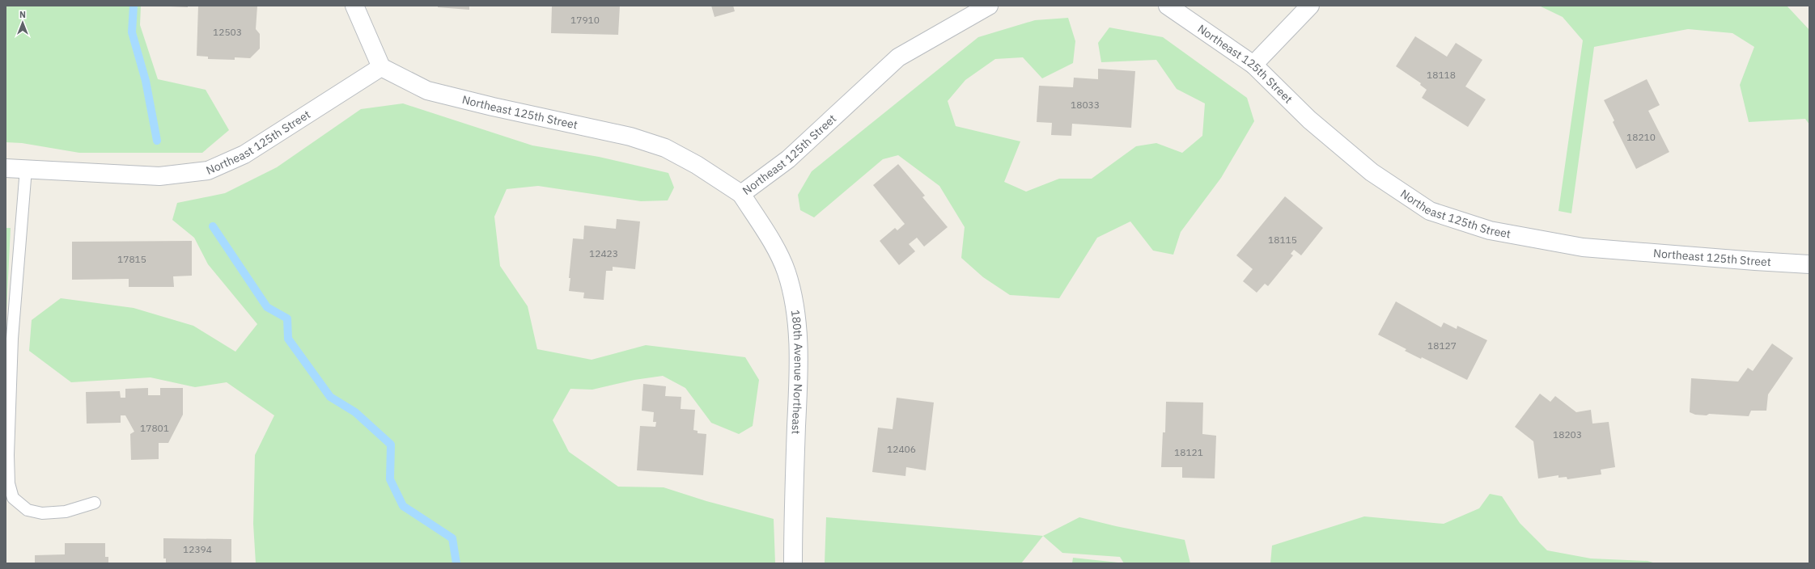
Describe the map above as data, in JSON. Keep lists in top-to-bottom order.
{
  "streets": {
    "street": ["Northeast 125th Street", "180th Avenue Northeast"]
  },
  "crossings": [
    ["Northeast 125th Street", "180th Avenue Northeast"]
  ],
  "house_numbers": [
    "17910",
    "12503",
    "18118",
    "18033",
    "18210",
    "18115",
    "12423",
    "17815",
    "18127",
    "17801",
    "18203",
    "12406",
    "18121",
    "12394"
  ],
  "north": "top"
}
